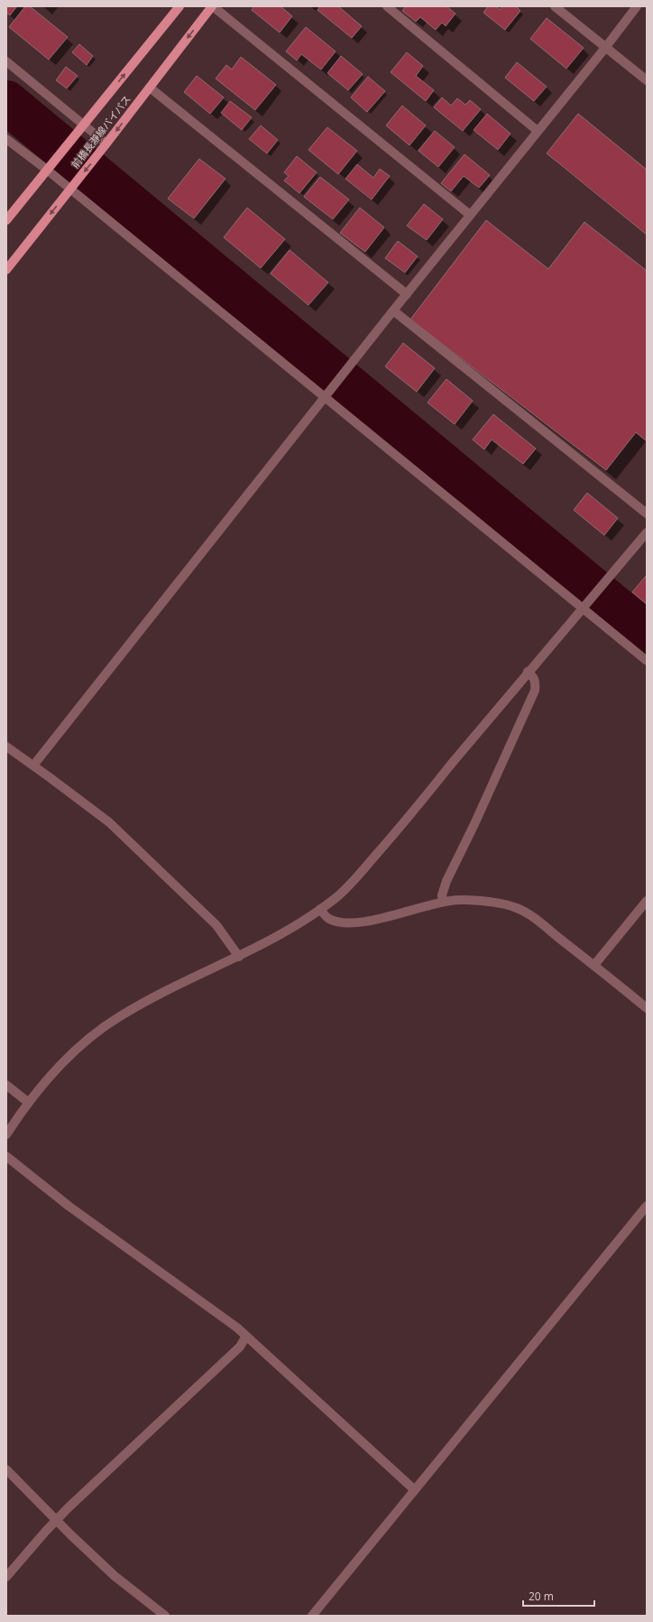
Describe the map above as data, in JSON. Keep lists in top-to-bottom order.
{
  "streets": {
    "main road": ["前橋長瀞線バイパス"]
  },
  "scale_bar": "20 m"
}
